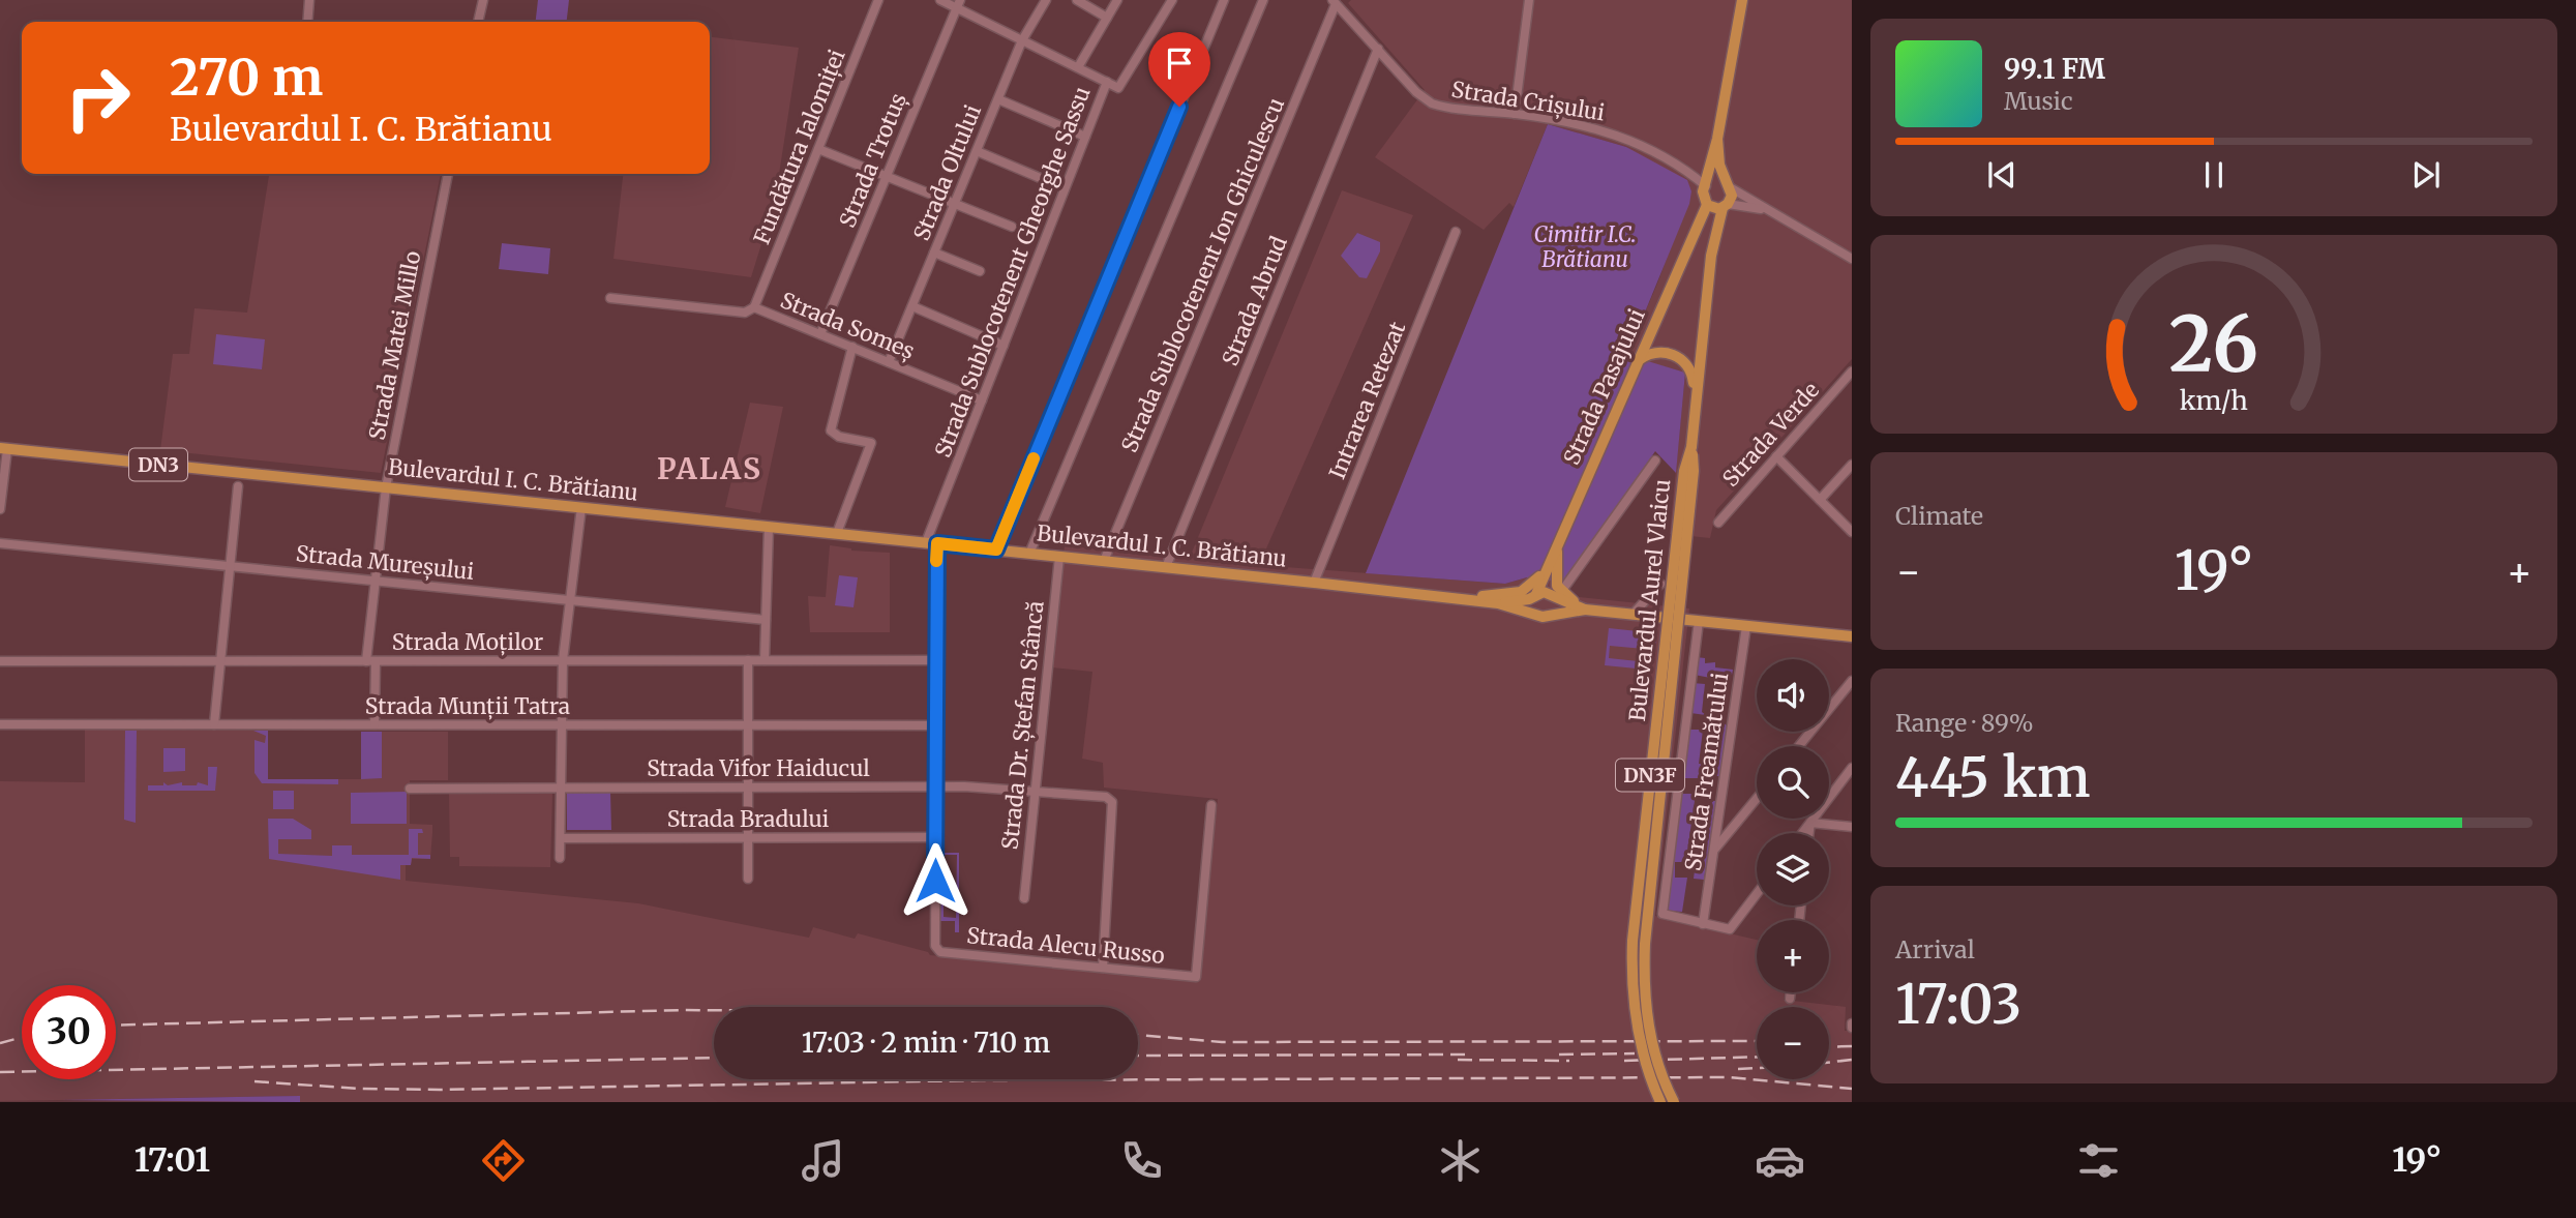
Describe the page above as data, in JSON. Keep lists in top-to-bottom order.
{
  "streets": {
    "main road": [
      "Strada Pasajului",
      "DN3",
      "Bulevardul I. C. Brătianu",
      "Bulevardul Aurel Vlaicu",
      "DN3F"
    ],
    "street": [
      "Strada Crișului",
      "Fundătura Ialomiței",
      "Strada Trotuș",
      "Strada Oltului",
      "Strada Sublocotenent Gheorghe Sassu",
      "Strada Sublocotenent Ion Ghiculescu",
      "Strada Abrud",
      "Strada Someș",
      "Strada Matei Millo",
      "Intrarea Retezat",
      "Strada Verde",
      "Strada Mureșului",
      "Strada Moților",
      "Strada Munții Tatra",
      "Strada Dr. Ștefan Stâncă",
      "Strada Vifor Haiducul",
      "Strada Freamătului",
      "Strada Bradului",
      "Strada Alecu Russo"
    ]
  },
  "crossings": [
    ["Strada Crișului", "Strada Sublocotenent Ion Ghiculescu"],
    ["Strada Crișului", "Strada Abrud"],
    ["Strada Crișului", "Strada Pasajului"],
    ["Strada Crișului", "Bulevardul Aurel Vlaicu"],
    ["Fundătura Ialomiței", "Strada Someș"],
    ["Strada Trotuș", "Strada Someș"],
    ["Strada Oltului", "Strada Someș"],
    ["Strada Sublocotenent Gheorghe Sassu", "Strada Someș"],
    ["Strada Sublocotenent Gheorghe Sassu", "Bulevardul I. C. Brătianu"],
    ["Strada Sublocotenent Ion Ghiculescu", "Bulevardul I. C. Brătianu"],
    ["Strada Abrud", "Bulevardul I. C. Brătianu"],
    ["Strada Matei Millo", "Bulevardul I. C. Brătianu"],
    ["Strada Matei Millo", "Strada Mureșului"],
    ["Strada Matei Millo", "Strada Moților"],
    ["Strada Matei Millo", "Strada Munții Tatra"],
    ["Strada Pasajului", "DN3"],
    ["Strada Pasajului", "Bulevardul I. C. Brătianu"],
    ["Strada Pasajului", "Bulevardul Aurel Vlaicu"],
    ["Intrarea Retezat", "Bulevardul I. C. Brătianu"],
    ["DN3", "Bulevardul I. C. Brătianu"],
    ["DN3", "Strada Freamătului"],
    ["Bulevardul I. C. Brătianu", "Strada Dr. Ștefan Stâncă"],
    ["Strada Dr. Ștefan Stâncă", "Strada Vifor Haiducul"],
    ["Strada Vifor Haiducul", "Strada Alecu Russo"],
    ["Strada Bradului", "Strada Alecu Russo"]
  ],
  "districts": ["PALAS"],
  "parks": ["Cimitir I.C. Brătianu"],
  "page": {
    "turn": ["270 m", "Bulevardul I. C. Brătianu"],
    "song": ["99.1 FM", "Music"],
    "tile": [
      "Climate",
      ["Range · 89%", "445 km"],
      ["Arrival", "17:03"]
    ],
    "heat": ["−", "19°", "+"],
    "map_buttons": ["+", "−"],
    "limit": "30",
    "trip": "17:03 · 2 min · 710 m",
    "tabs": ["17:01", "19°"],
    "gauge": ["26", "km/h"]
  }
}
